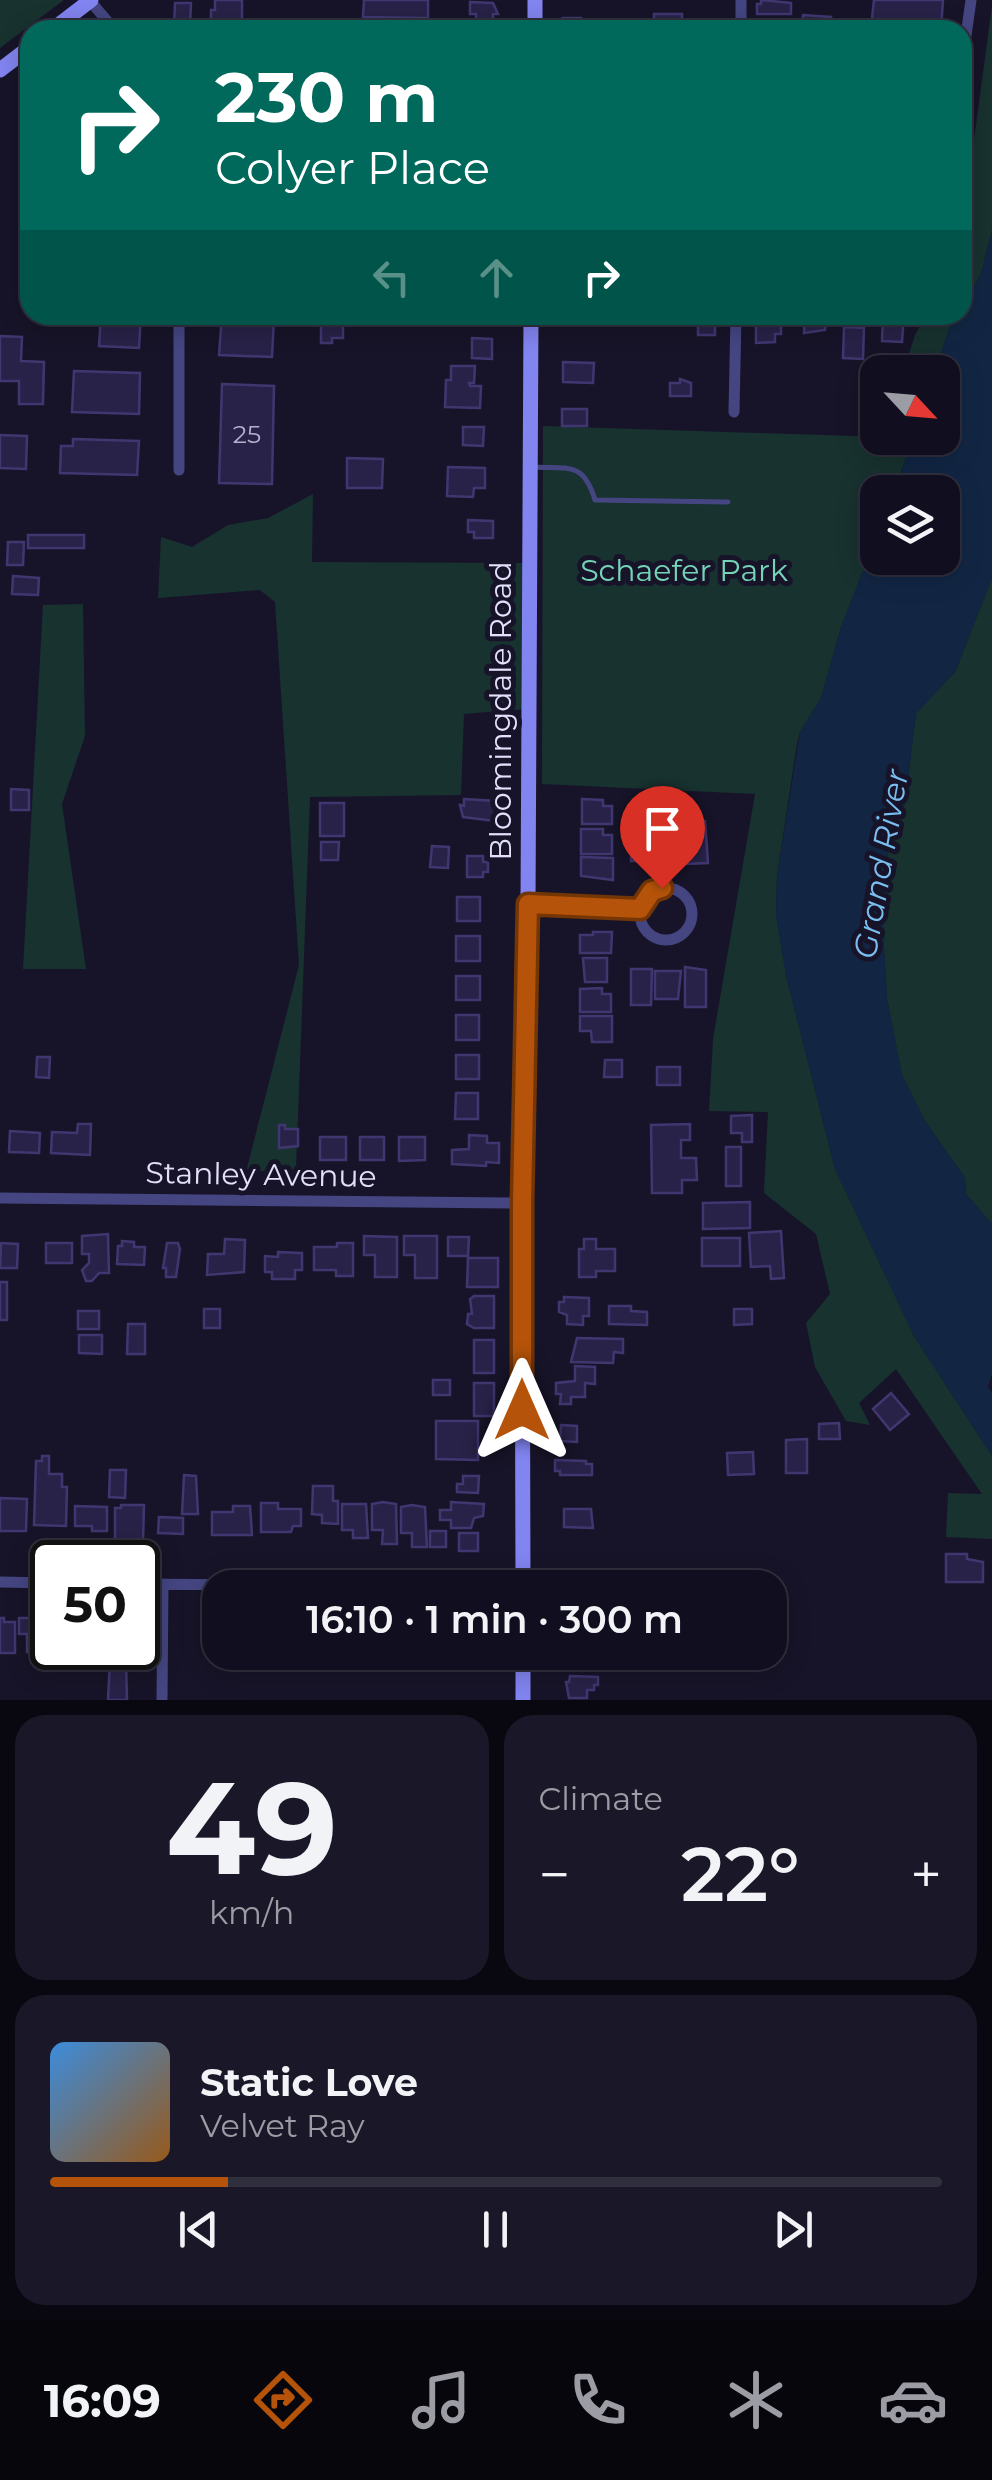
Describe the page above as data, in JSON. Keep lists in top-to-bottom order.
{
  "streets": {
    "main road": ["Bloomingdale Road"],
    "street": ["Stanley Avenue"]
  },
  "crossings": [
    ["Bloomingdale Road", "Stanley Avenue"]
  ],
  "water": ["Grand River"],
  "parks": ["Schaefer Park"],
  "house_numbers": ["25"],
  "north": "bottom right",
  "page": {
    "turn": ["230 m", "Colyer Place"],
    "limit": "50",
    "trip": "16:10 · 1 min · 300 m",
    "tile": [
      ["49", "km/h"],
      "Climate"
    ],
    "heat": ["−", "22°", "+"],
    "song": ["Static Love", "Velvet Ray"],
    "tabs": "16:09"
  }
}
